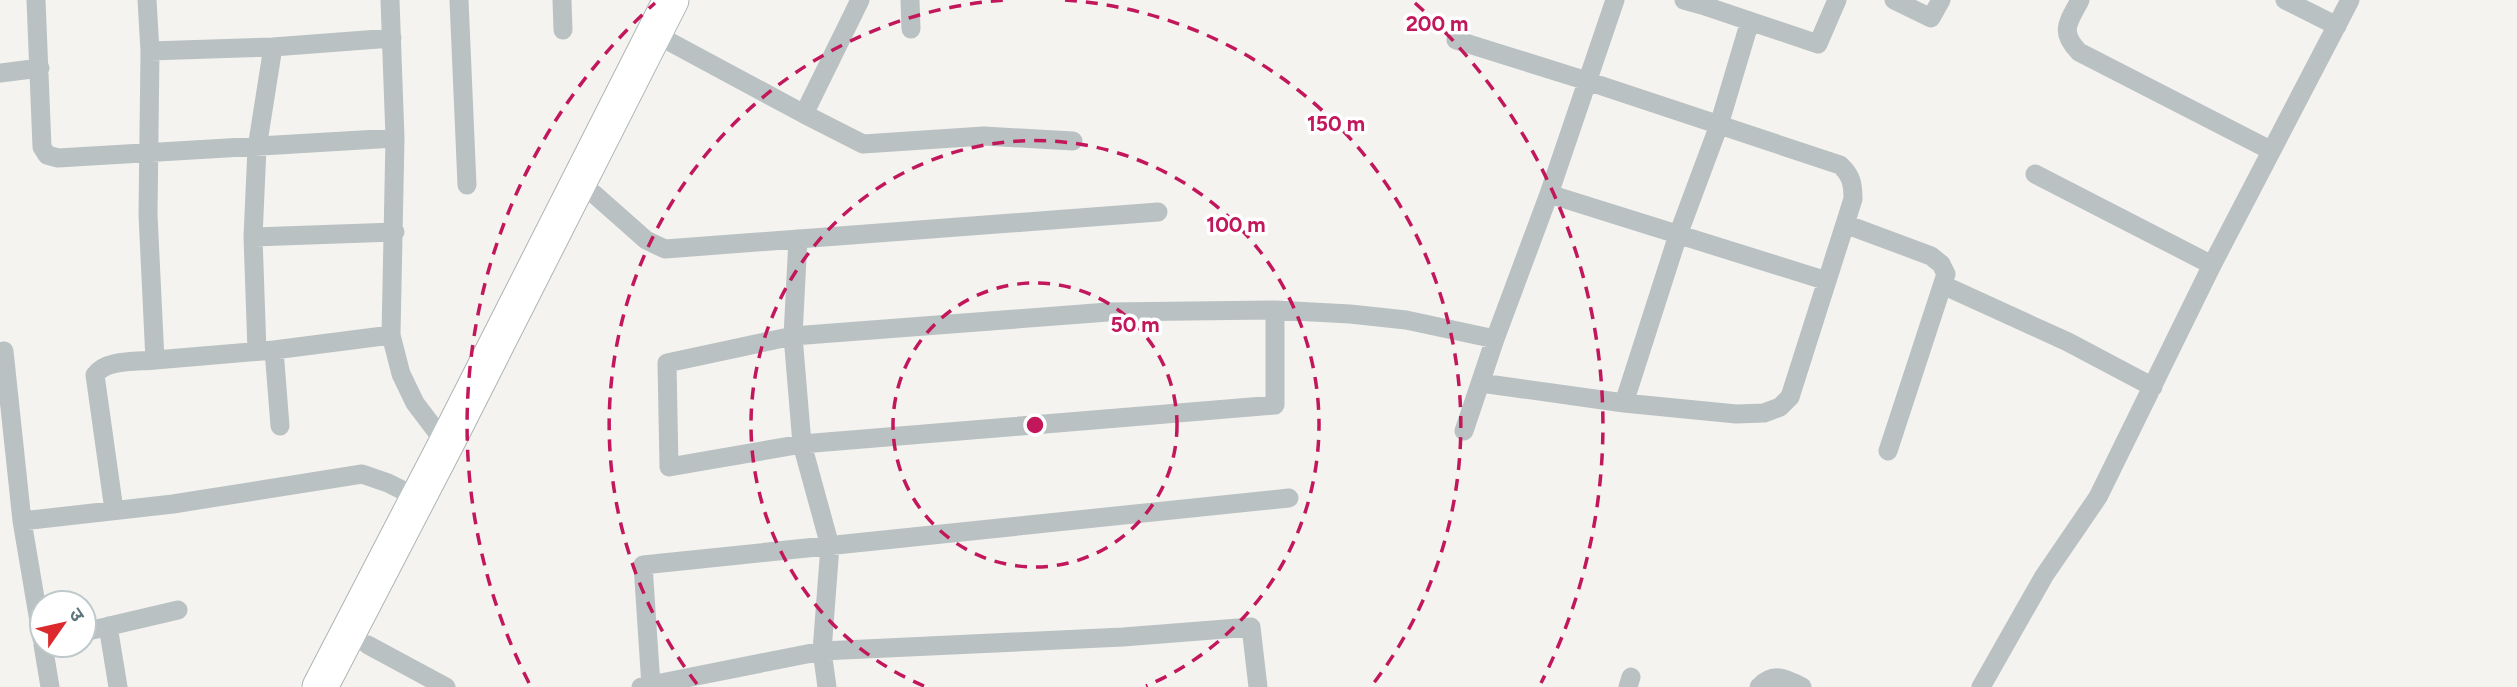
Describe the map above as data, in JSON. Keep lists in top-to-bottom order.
{
  "north": "top right",
  "rings": [
    "200 m",
    "150 m",
    "100 m",
    "50 m"
  ]
}
